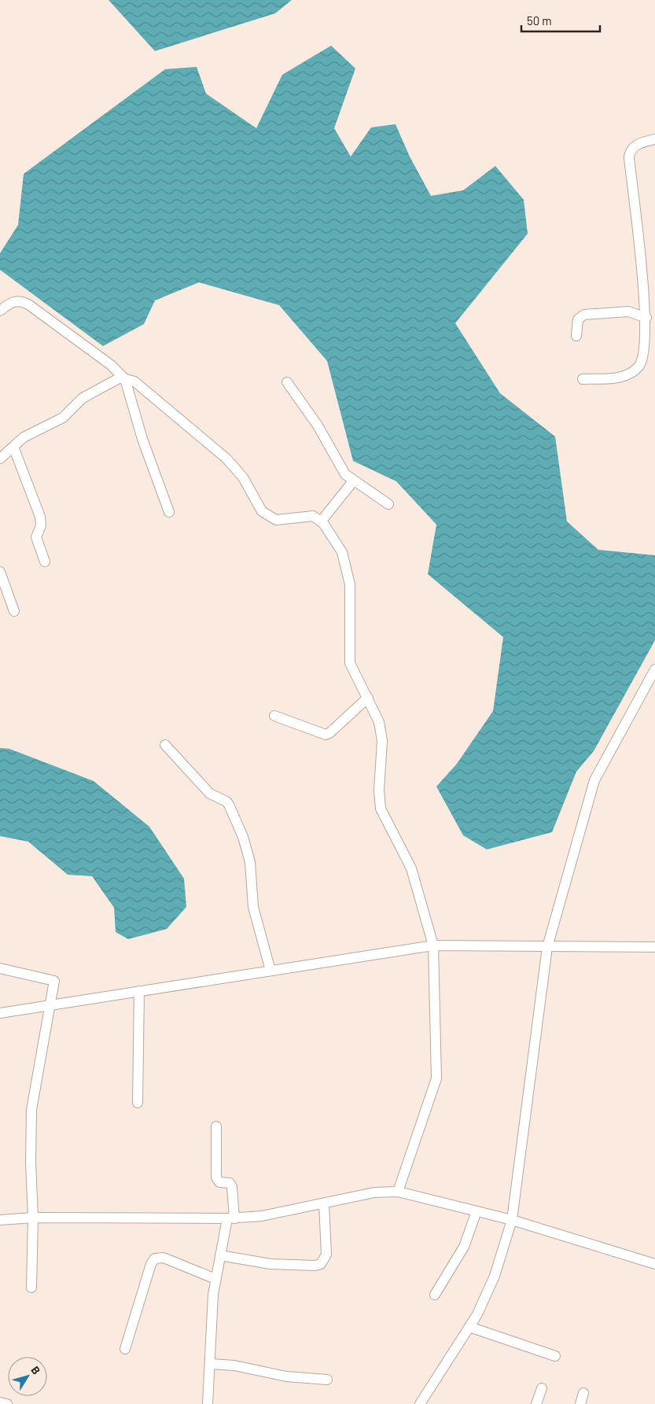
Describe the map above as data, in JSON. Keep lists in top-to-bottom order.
{
  "scale_bar": "50 m",
  "north": "top right"
}
